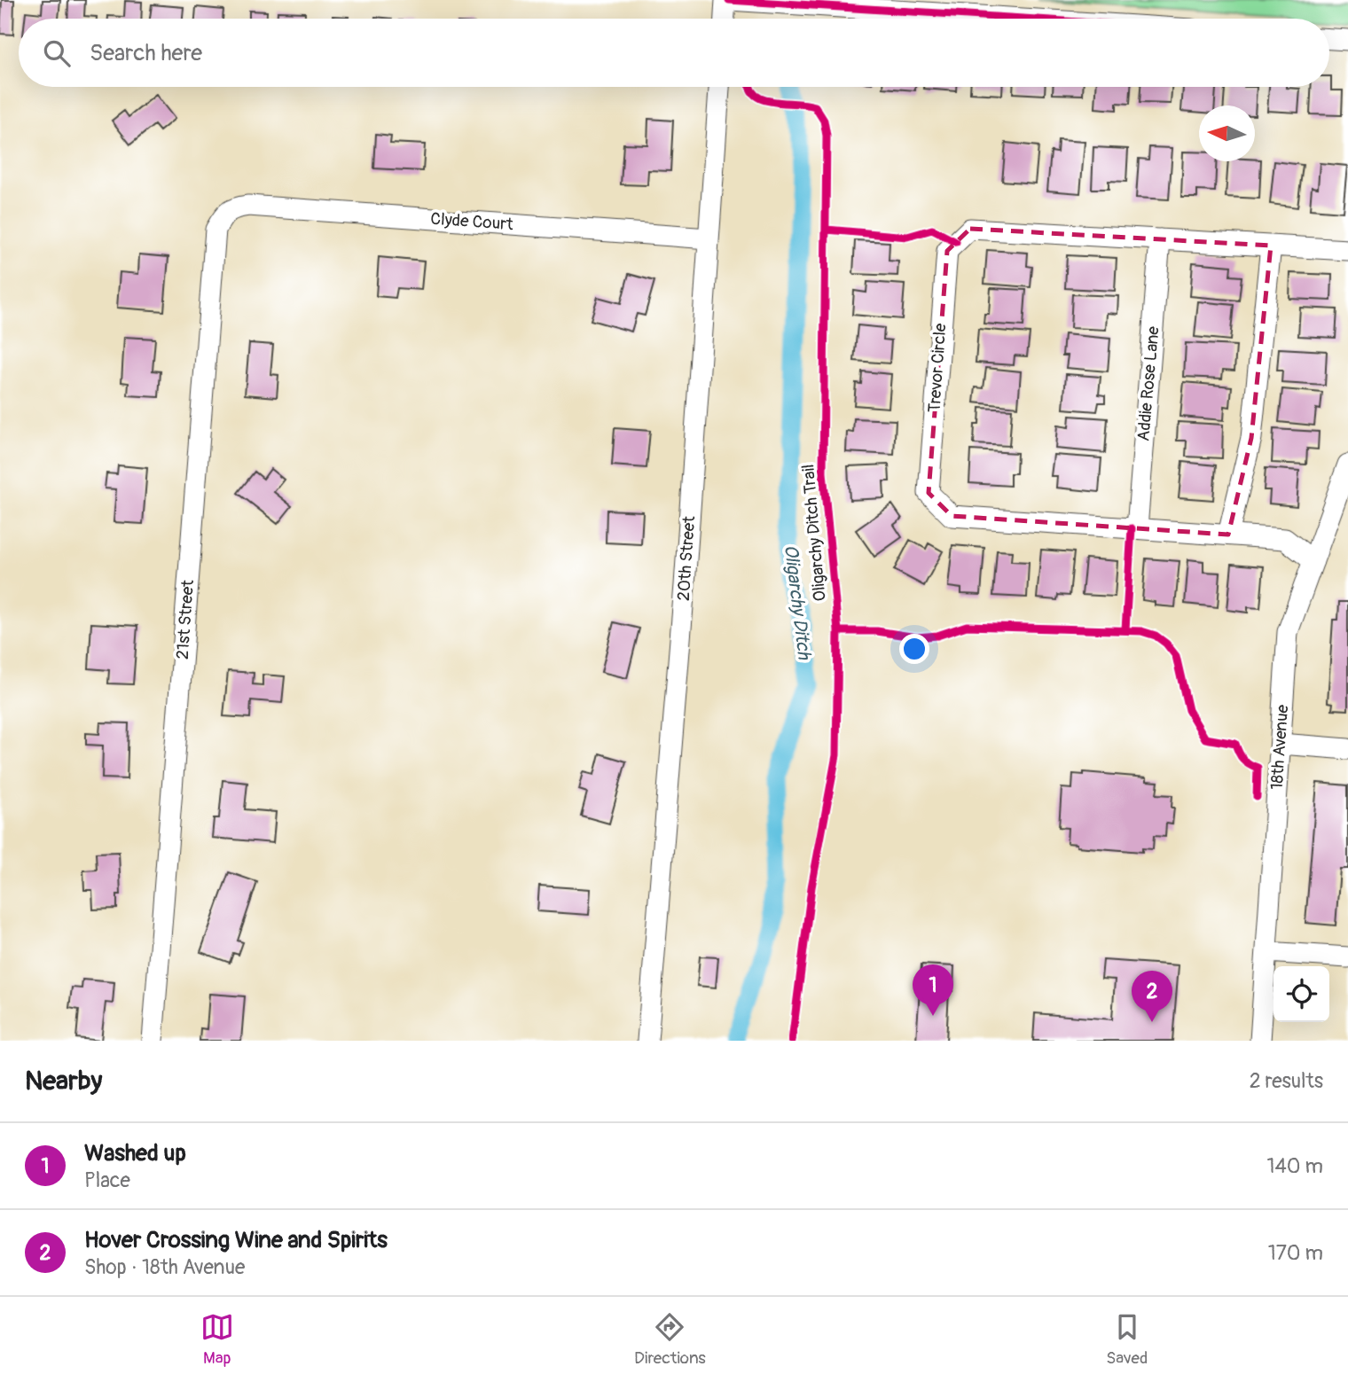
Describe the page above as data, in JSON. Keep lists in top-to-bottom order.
{
  "streets": {
    "street": [
      "Clyde Court",
      "Trevor Circle",
      "Addie Rose Lane",
      "20th Street",
      "21st Street",
      "18th Avenue"
    ],
    "cycle path": ["Oligarchy Ditch Trail"]
  },
  "crossings": [
    ["Clyde Court", "20th Street"],
    ["Clyde Court", "21st Street"],
    ["Trevor Circle", "Addie Rose Lane"],
    ["Trevor Circle", "18th Avenue"]
  ],
  "water": ["Oligarchy Ditch"],
  "north": "left",
  "page": {
    "search": "Search here",
    "pins": ["1", "2"],
    "heading": ["Nearby", "2 results"],
    "list": [
      {
        "mark": "1",
        "name": "Washed up",
        "note": "Place",
        "value": "140 m"
      },
      {
        "mark": "2",
        "name": "Hover Crossing Wine and Spirits",
        "note": "Shop · 18th Avenue",
        "value": "170 m"
      }
    ],
    "nav": ["Map", "Directions", "Saved"]
  }
}
